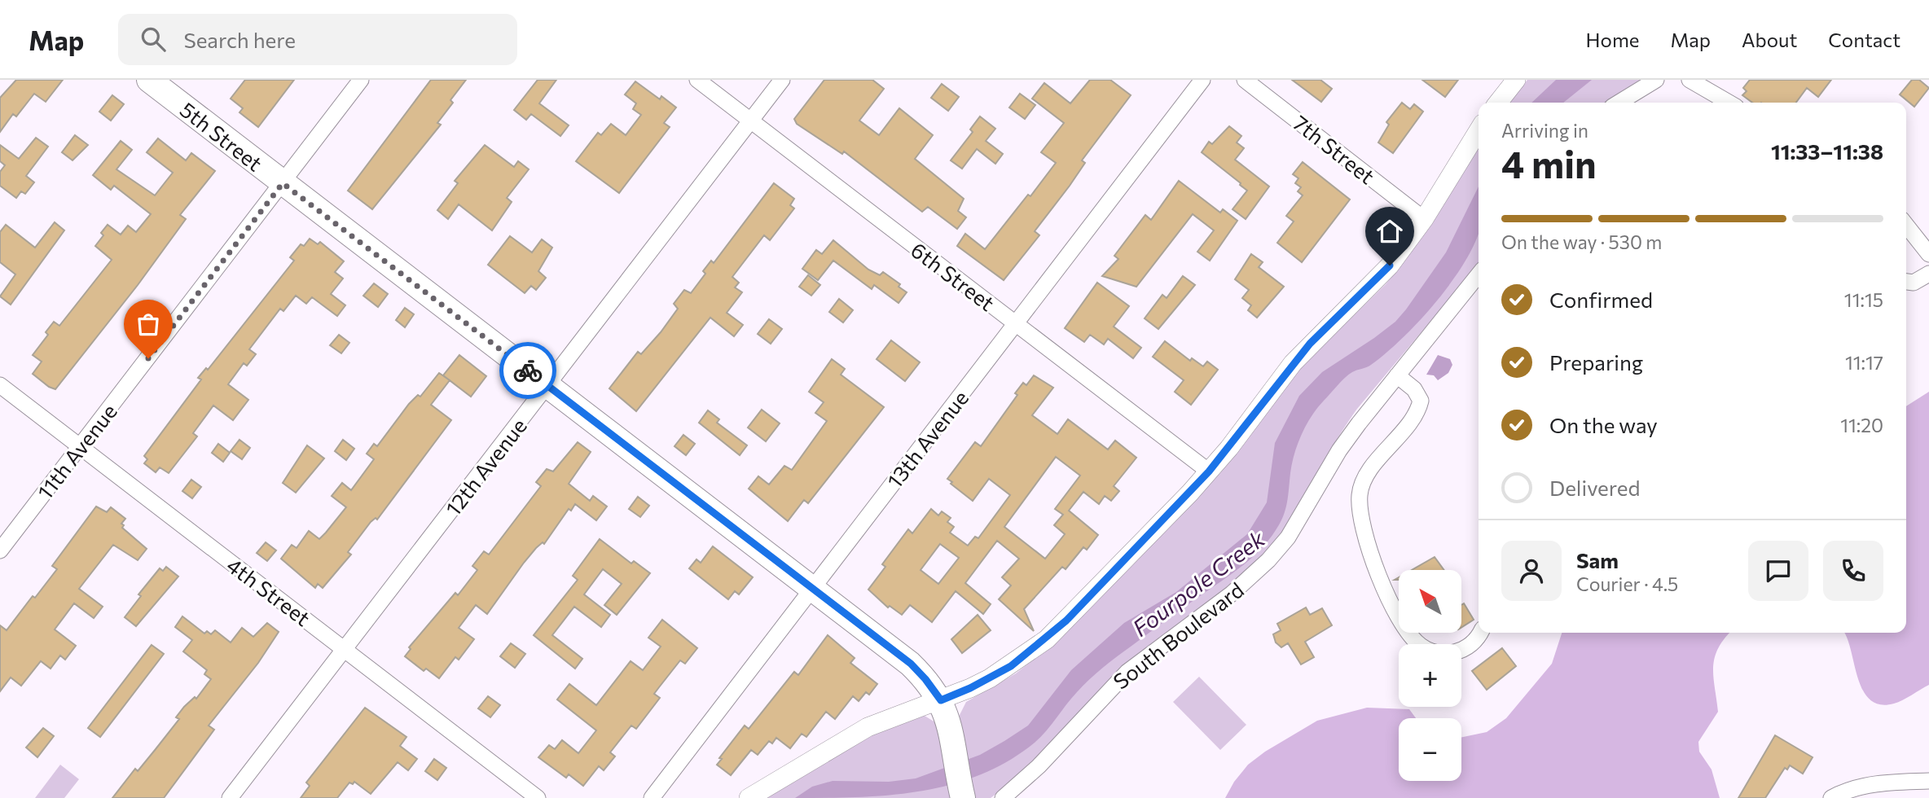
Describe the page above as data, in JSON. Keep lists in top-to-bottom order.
{
  "streets": {
    "main road": ["5th Street"],
    "street": [
      "7th Street",
      "6th Street",
      "13th Avenue",
      "11th Avenue",
      "12th Avenue",
      "4th Street",
      "South Boulevard"
    ]
  },
  "crossings": [
    ["5th Street", "13th Avenue"],
    ["5th Street", "11th Avenue"],
    ["5th Street", "12th Avenue"],
    ["6th Street", "13th Avenue"],
    ["6th Street", "12th Avenue"],
    ["11th Avenue", "4th Street"],
    ["12th Avenue", "4th Street"]
  ],
  "water": ["Fourpole Creek"],
  "north": "top left",
  "page": {
    "header": "Map",
    "search": "Search here",
    "nav": [
      "Home",
      "Map",
      "About",
      "Contact"
    ],
    "heading": ["4 min", "Arriving in", "11:33–11:38"],
    "panel": ["Sam", "Courier · 4.5"],
    "bar": "On the way · 530 m",
    "list": [
      ["Confirmed", "11:15"],
      ["Preparing", "11:17"],
      ["On the way", "11:20"],
      "Delivered"
    ],
    "map_buttons": ["+", "−"]
  }
}
